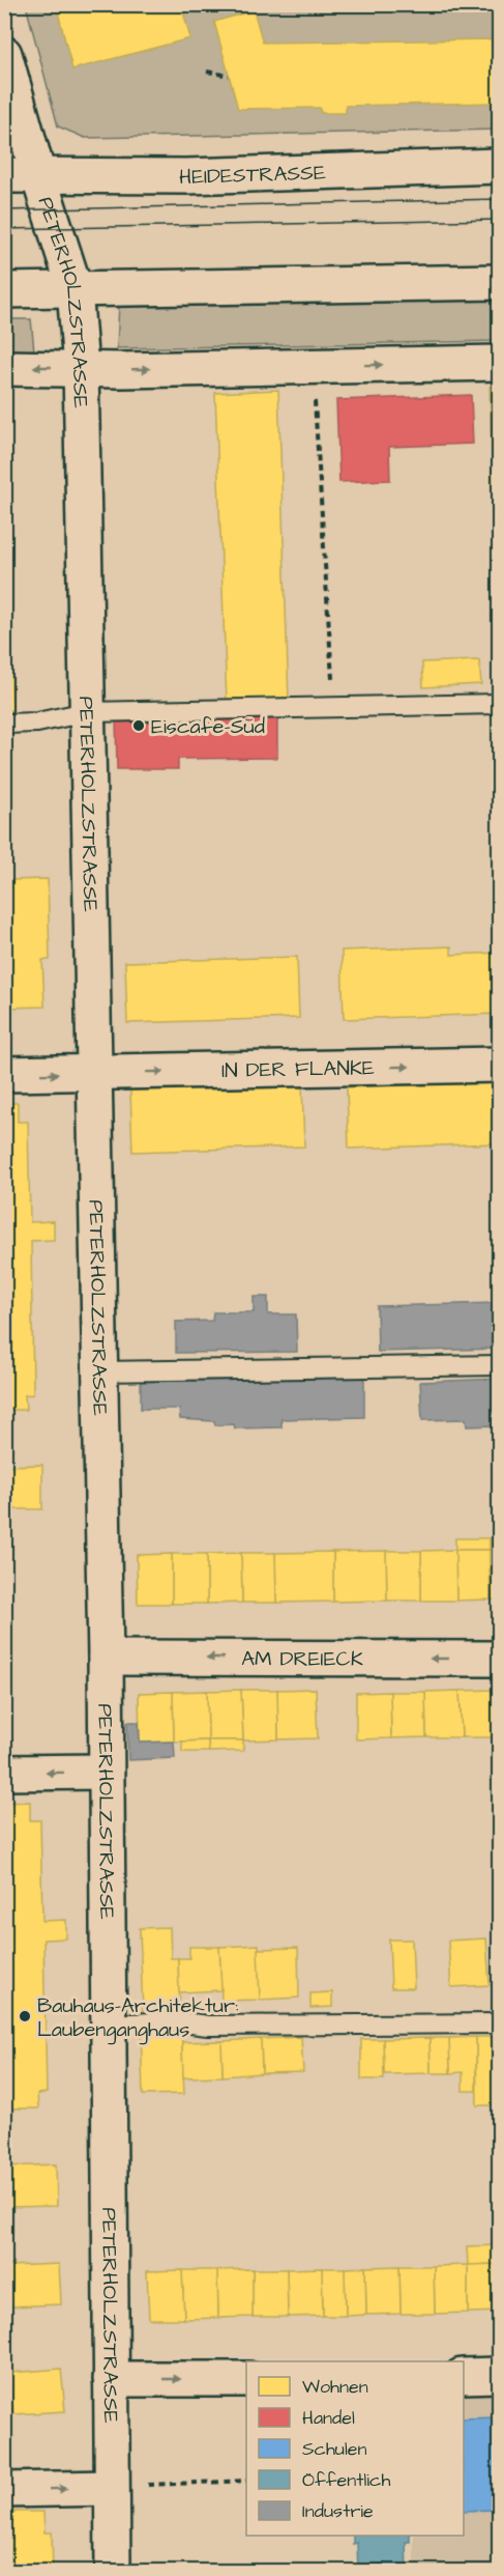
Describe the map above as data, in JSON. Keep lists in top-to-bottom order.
{
  "streets": {
    "street": [
      "HEIDESTRASSE",
      "PETERHOLZSTRASSE",
      "IN DER FLANKE",
      "AM DREIECK"
    ]
  },
  "crossings": [
    ["HEIDESTRASSE", "PETERHOLZSTRASSE"],
    ["PETERHOLZSTRASSE", "IN DER FLANKE"],
    ["PETERHOLZSTRASSE", "AM DREIECK"]
  ],
  "one_way": ["IN DER FLANKE", "AM DREIECK"],
  "places": ["Eiscafe-Süd", "Bauhaus-Architektur: Laubenganghaus"],
  "legend": [
    "Wohnen",
    "Handel",
    "Schulen",
    "Öffentlich",
    "Industrie"
  ]
}
